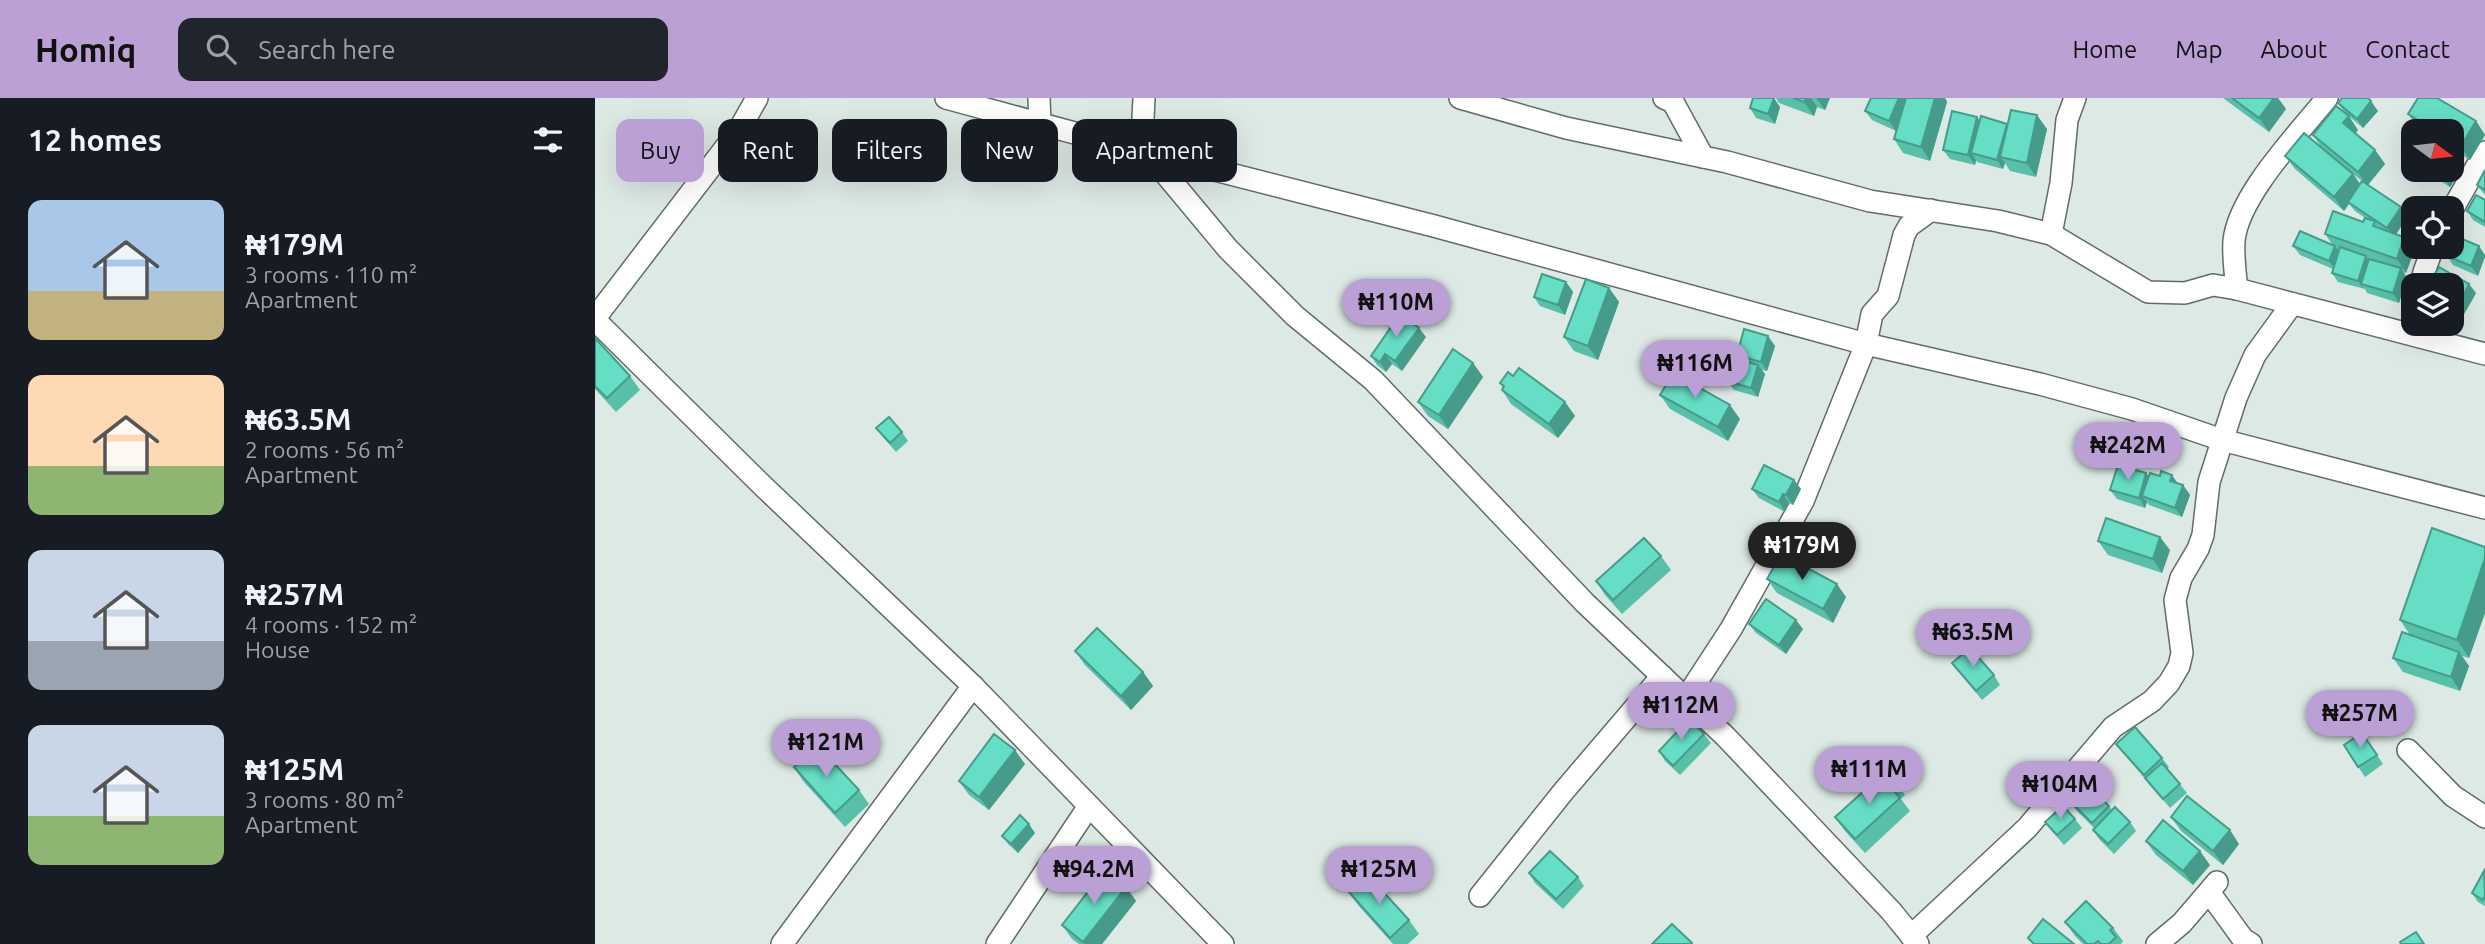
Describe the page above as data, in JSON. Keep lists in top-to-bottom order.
{
  "north": "right",
  "page": {
    "header": "Homiq",
    "search": "Search here",
    "nav": [
      "Home",
      "Map",
      "About",
      "Contact"
    ],
    "heading": "12 homes",
    "chip": [
      "Buy",
      "Rent",
      "Filters",
      "New",
      "Apartment"
    ],
    "list": [
      {
        "name": "₦179M",
        "note": "3 rooms · 110 m² · Apartment"
      },
      {
        "name": "₦63.5M",
        "note": "2 rooms · 56 m² · Apartment"
      },
      {
        "name": "₦257M",
        "note": "4 rooms · 152 m² · House"
      },
      {
        "name": "₦125M",
        "note": "3 rooms · 80 m² · Apartment"
      }
    ],
    "price": [
      "₦110M",
      "₦116M",
      "₦242M",
      "₦179M",
      "₦63.5M",
      "₦112M",
      "₦257M",
      "₦121M",
      "₦111M",
      "₦104M",
      "₦94.2M",
      "₦125M"
    ]
  }
}
